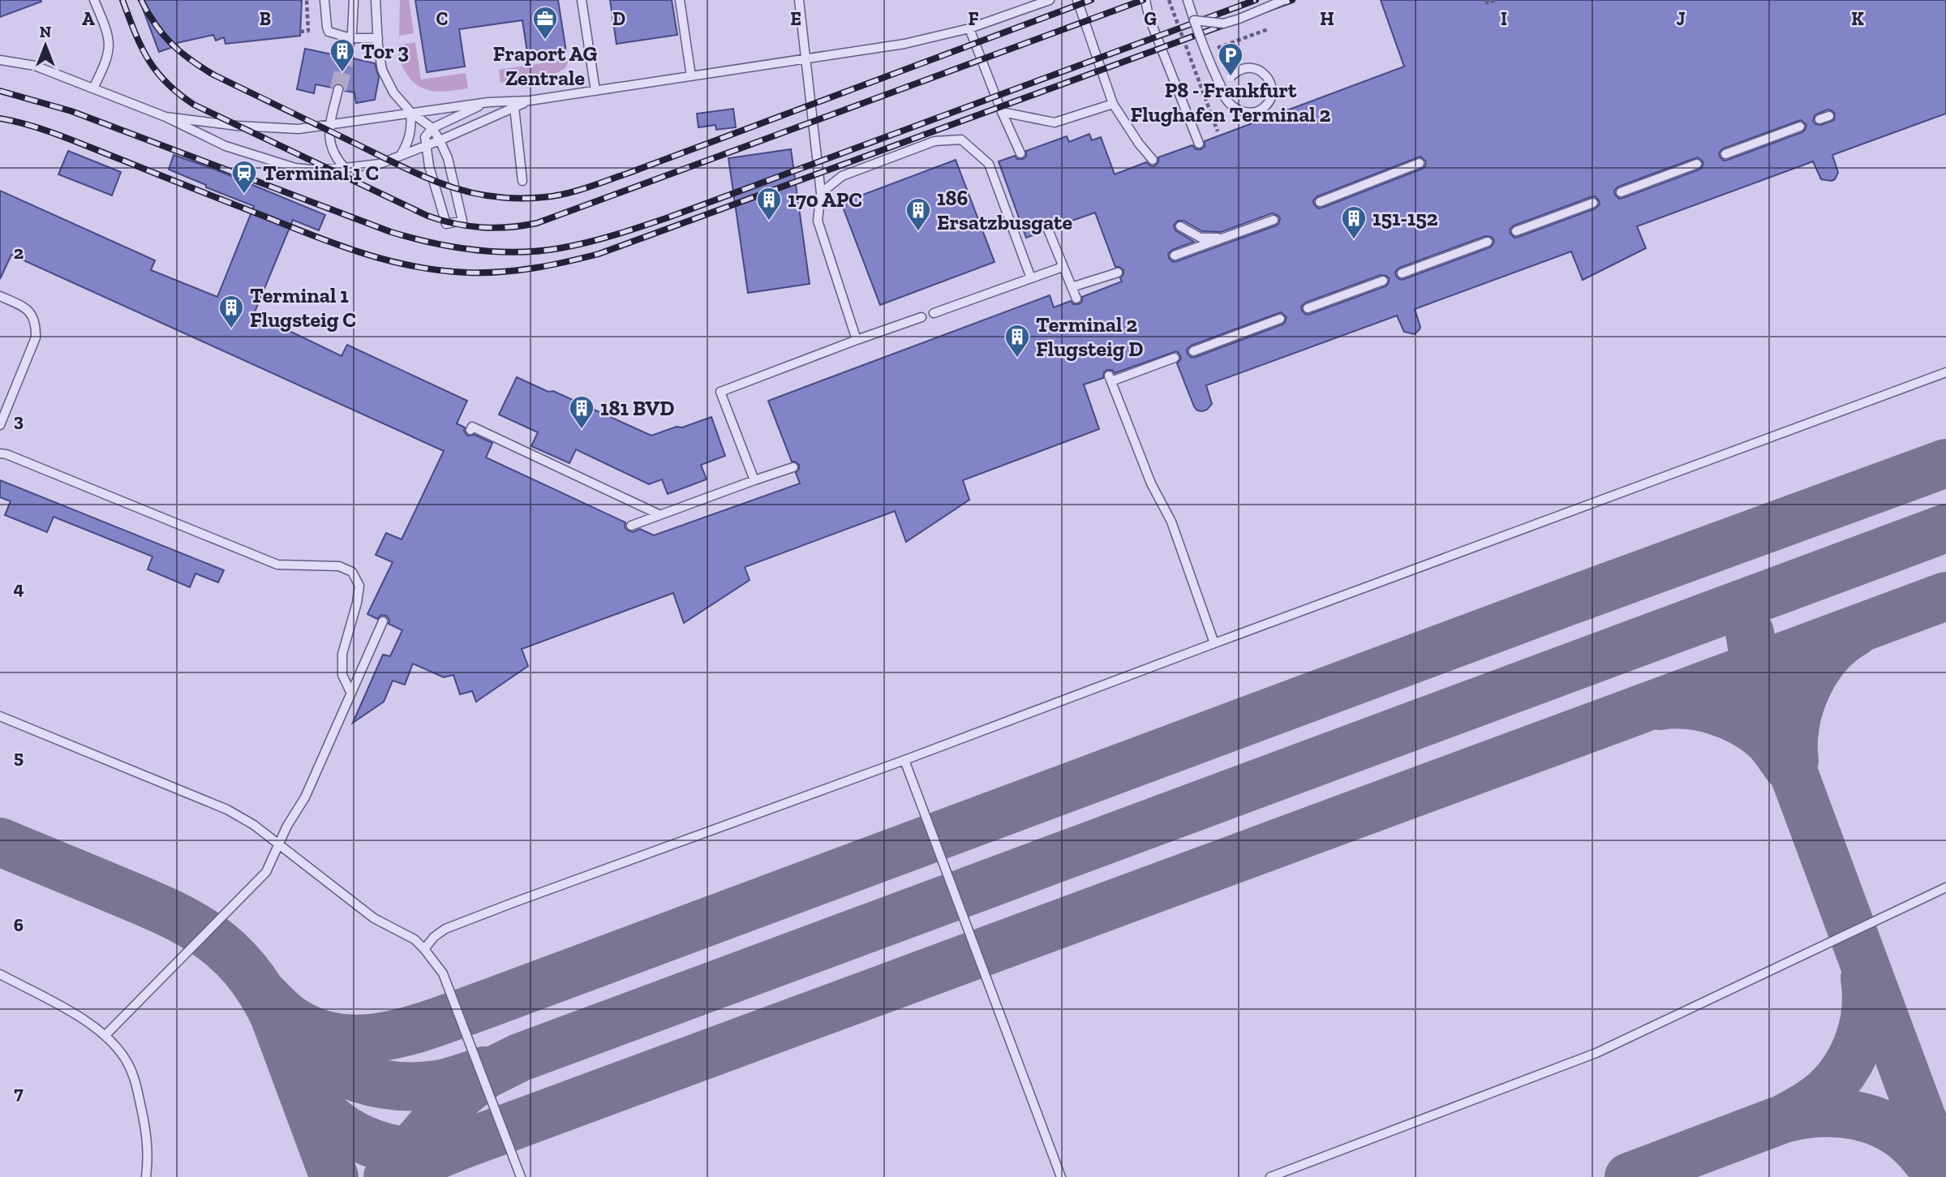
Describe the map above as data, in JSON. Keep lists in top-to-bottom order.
{
  "places": {
    "office": ["Fraport AG Zentrale"],
    "building": [
      "Tor 3",
      "170 APC",
      "186 Ersatzbusgate",
      "151-152",
      "Terminal 1 Flugsteig C",
      "Terminal 2 Flugsteig D",
      "181 BVD"
    ],
    "parking": ["P8 - Frankfurt Flughafen Terminal 2"],
    "station": ["Terminal 1 C"]
  },
  "north": "top",
  "grid": {
    "columns": [
      "A",
      "B",
      "C",
      "D",
      "E",
      "F",
      "G",
      "H",
      "I",
      "J",
      "K"
    ],
    "rows": [
      "2",
      "3",
      "4",
      "5",
      "6",
      "7"
    ]
  }
}
